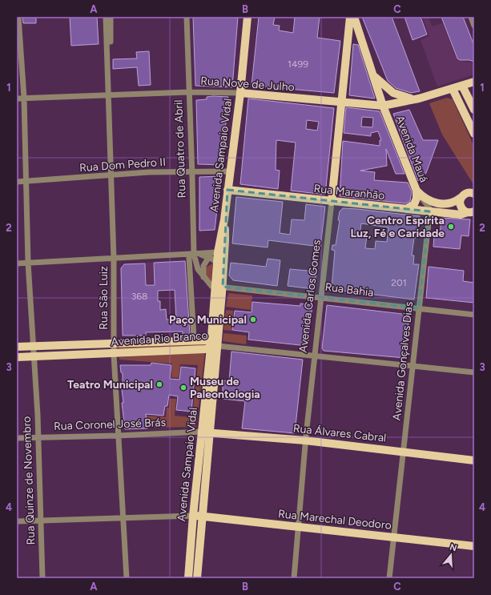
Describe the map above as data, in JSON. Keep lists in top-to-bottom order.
{
  "streets": {
    "main road": [
      "Rua Nove de Julho",
      "Avenida Mauá",
      "Avenida Sampaio Vidal",
      "Rua Maranhão",
      "Avenida Carlos Gomes",
      "Avenida Rio Branco",
      "Rua Álvares Cabral",
      "Rua Marechal Deodoro"
    ],
    "street": [
      "Rua Quatro de Abril",
      "Rua Dom Pedro II",
      "Rua Bahia",
      "Rua São Luiz",
      "Avenida Gonçalves Dias",
      "Rua Coronel José Brás",
      "Rua Quinze de Novembro"
    ]
  },
  "crossings": [
    ["Rua Nove de Julho", "Rua Quatro de Abril"],
    ["Rua Nove de Julho", "Avenida Mauá"],
    ["Rua Nove de Julho", "Avenida Sampaio Vidal"],
    ["Rua Nove de Julho", "Avenida Carlos Gomes"],
    ["Rua Nove de Julho", "Rua São Luiz"],
    ["Rua Nove de Julho", "Rua Quinze de Novembro"],
    ["Rua Quatro de Abril", "Rua Dom Pedro II"],
    ["Avenida Sampaio Vidal", "Rua Dom Pedro II"],
    ["Avenida Sampaio Vidal", "Rua Maranhão"],
    ["Avenida Sampaio Vidal", "Rua Bahia"],
    ["Avenida Sampaio Vidal", "Avenida Rio Branco"],
    ["Avenida Sampaio Vidal", "Rua Coronel José Brás"],
    ["Avenida Sampaio Vidal", "Rua Álvares Cabral"],
    ["Avenida Sampaio Vidal", "Rua Marechal Deodoro"],
    ["Rua Dom Pedro II", "Rua São Luiz"],
    ["Rua Dom Pedro II", "Rua Quinze de Novembro"],
    ["Rua Maranhão", "Avenida Carlos Gomes"],
    ["Rua Maranhão", "Avenida Gonçalves Dias"],
    ["Rua Bahia", "Avenida Carlos Gomes"],
    ["Rua Bahia", "Avenida Gonçalves Dias"],
    ["Avenida Carlos Gomes", "Rua Álvares Cabral"],
    ["Avenida Carlos Gomes", "Rua Marechal Deodoro"],
    ["Rua São Luiz", "Avenida Rio Branco"],
    ["Rua São Luiz", "Rua Coronel José Brás"],
    ["Avenida Rio Branco", "Rua Quinze de Novembro"],
    ["Avenida Gonçalves Dias", "Rua Álvares Cabral"],
    ["Avenida Gonçalves Dias", "Rua Marechal Deodoro"],
    ["Rua Coronel José Brás", "Rua Álvares Cabral"],
    ["Rua Coronel José Brás", "Rua Quinze de Novembro"]
  ],
  "places": [
    "Centro Espírita Luz, Fé e Caridade",
    "Paço Municipal",
    "Teatro Municipal",
    "Museu de Paleontologia"
  ],
  "house_numbers": ["1499", "201", "368"],
  "north": "top",
  "grid": {
    "columns": ["A", "B", "C"],
    "rows": [
      "1",
      "2",
      "3",
      "4"
    ]
  }
}
